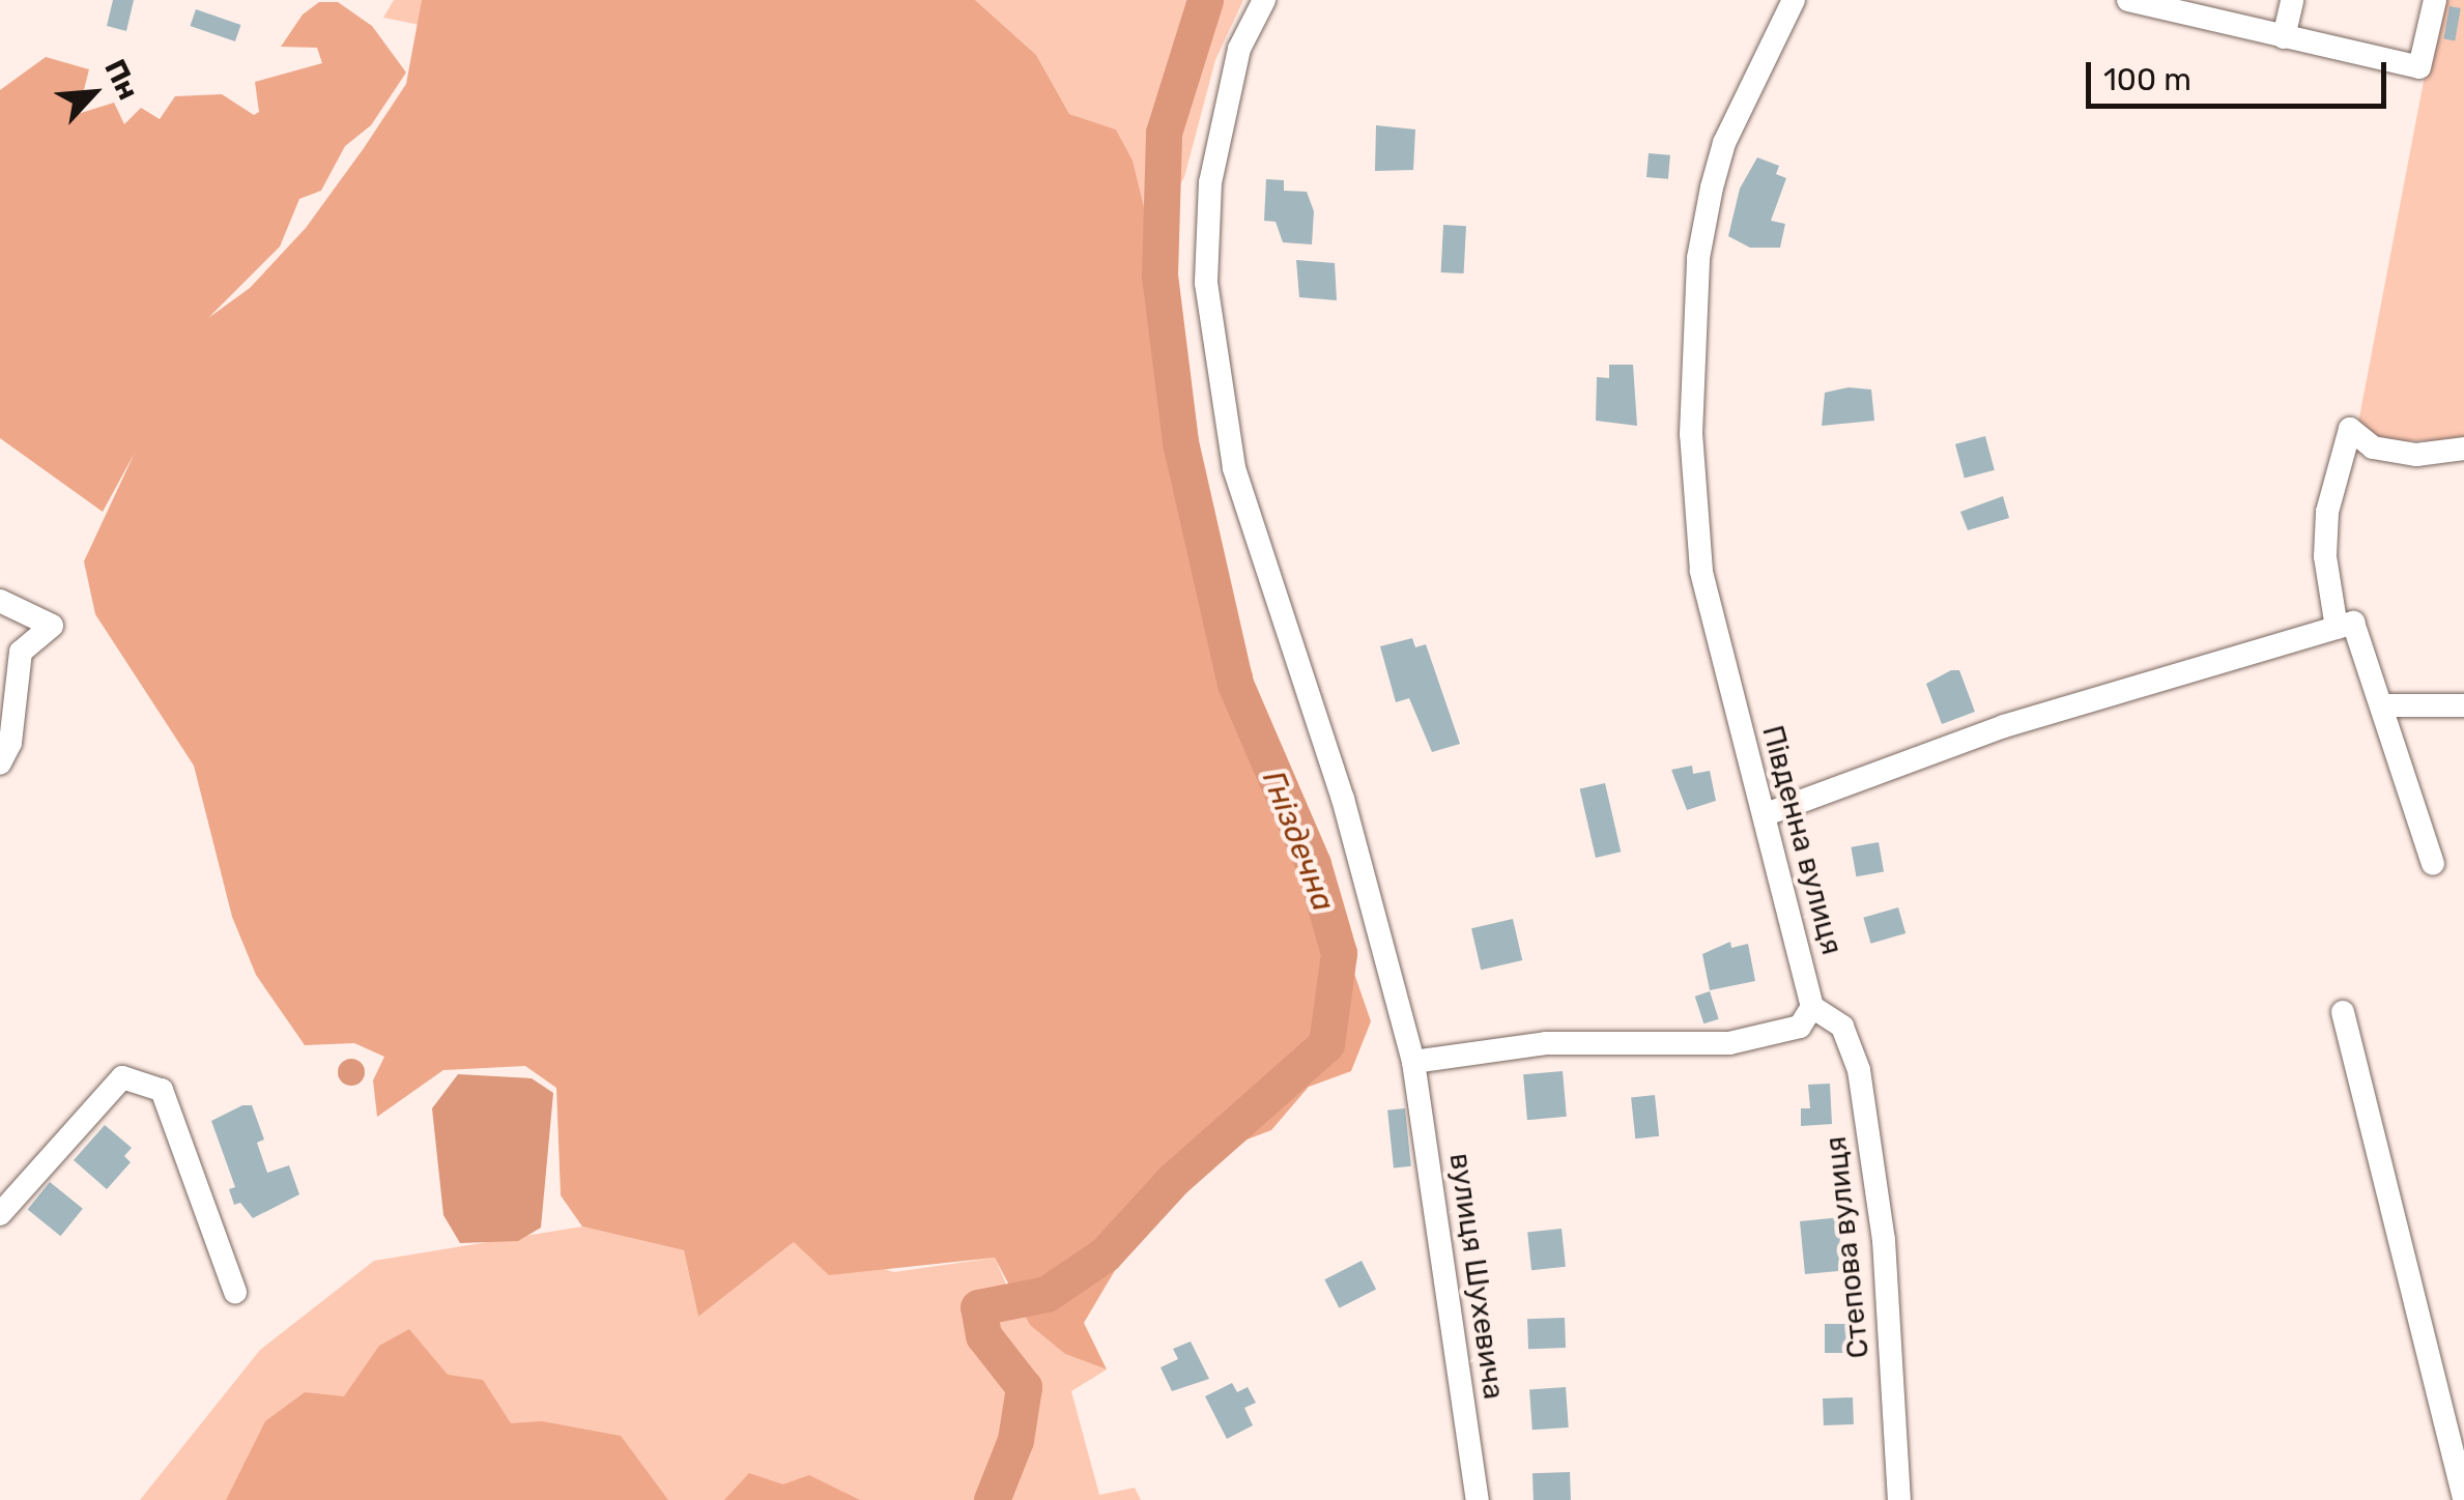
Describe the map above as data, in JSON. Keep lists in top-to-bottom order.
{
  "streets": {
    "street": ["Південна вулиця", "Степова вулиця", "вулиця Шухевича"]
  },
  "crossings": [
    ["Південна вулиця", "Степова вулиця"]
  ],
  "water": ["Гніздечна"],
  "scale_bar": "100 m",
  "north": "top right"
}
